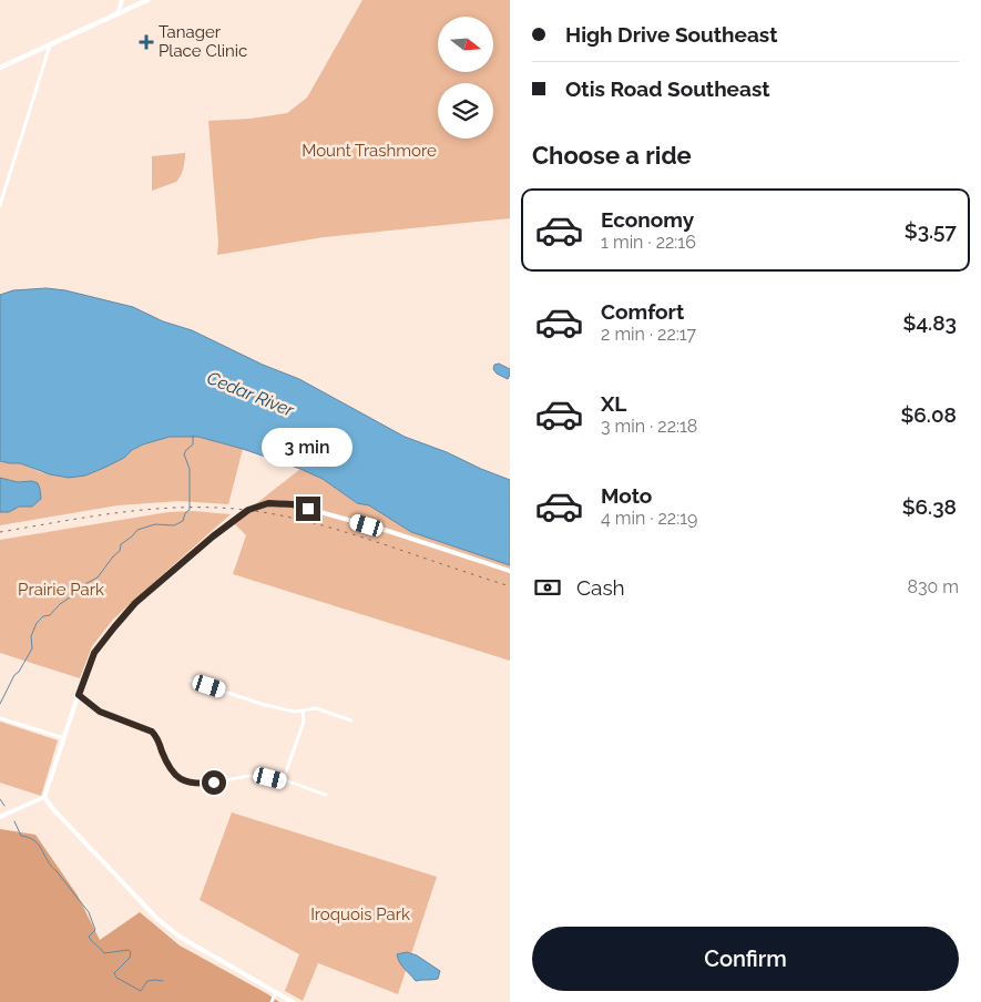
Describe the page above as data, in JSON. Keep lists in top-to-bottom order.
{
  "water": ["Cedar River"],
  "parks": ["Mount Trashmore", "Prairie Park", "Iroquois Park"],
  "places": {
    "health": ["Tanager Place Clinic"]
  },
  "north": "right",
  "page": {
    "banner": ["High Drive Southeast", "Otis Road Southeast"],
    "heading": "Choose a ride",
    "list": [
      {
        "name": "Economy",
        "note": "1 min · 22:16",
        "value": "$3.57"
      },
      {
        "name": "Comfort",
        "note": "2 min · 22:17",
        "value": "$4.83"
      },
      {
        "name": "XL",
        "note": "3 min · 22:18",
        "value": "$6.08"
      },
      {
        "name": "Moto",
        "note": "4 min · 22:19",
        "value": "$6.38"
      }
    ],
    "bubble": "3 min",
    "pay": ["Cash", "830 m"],
    "buttons": "Confirm"
  }
}
